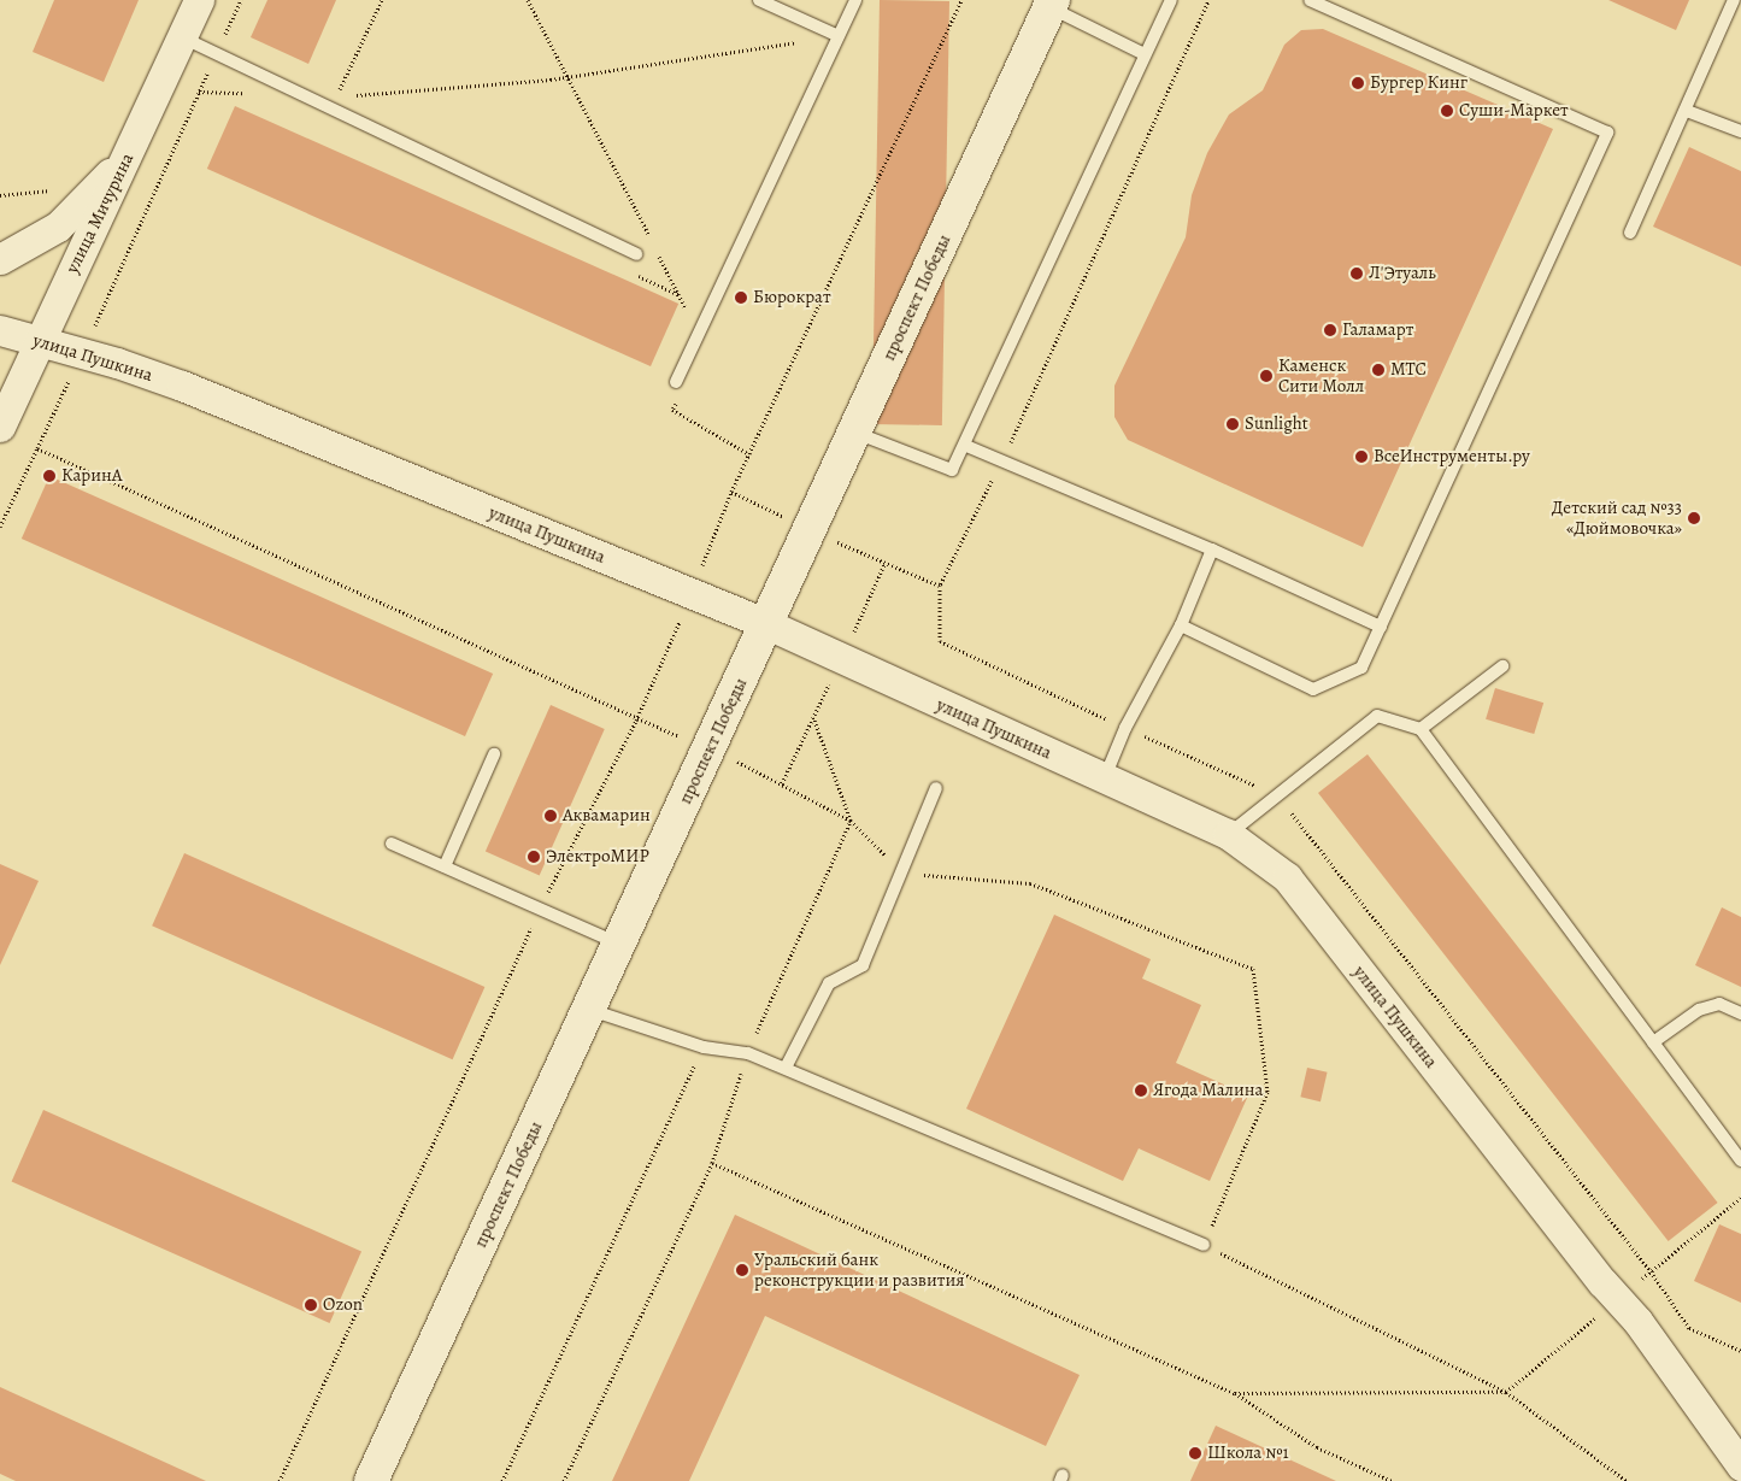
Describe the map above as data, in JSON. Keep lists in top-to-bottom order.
{
  "streets": {
    "main road": ["проспект Победы"],
    "street": ["улица Мичурина", "улица Пушкина"]
  },
  "crossings": [
    ["улица Мичурина", "улица Пушкина"],
    ["проспект Победы", "улица Пушкина"]
  ],
  "places": [
    "Бургер Кинг",
    "Суши-Маркет",
    "Л'Этуаль",
    "Бюрократ",
    "Галамарт",
    "МТС",
    "Каменск Сити Молл",
    "Sunlight",
    "ВсеИнструменты.ру",
    "КаринА",
    "Детский сад №33 «Дюймовочка»",
    "Аквамарин",
    "ЭлектроМИР",
    "Ягода Малина",
    "Уральский банк реконструкции и развития",
    "Ozon",
    "Школа №1"
  ]
}
